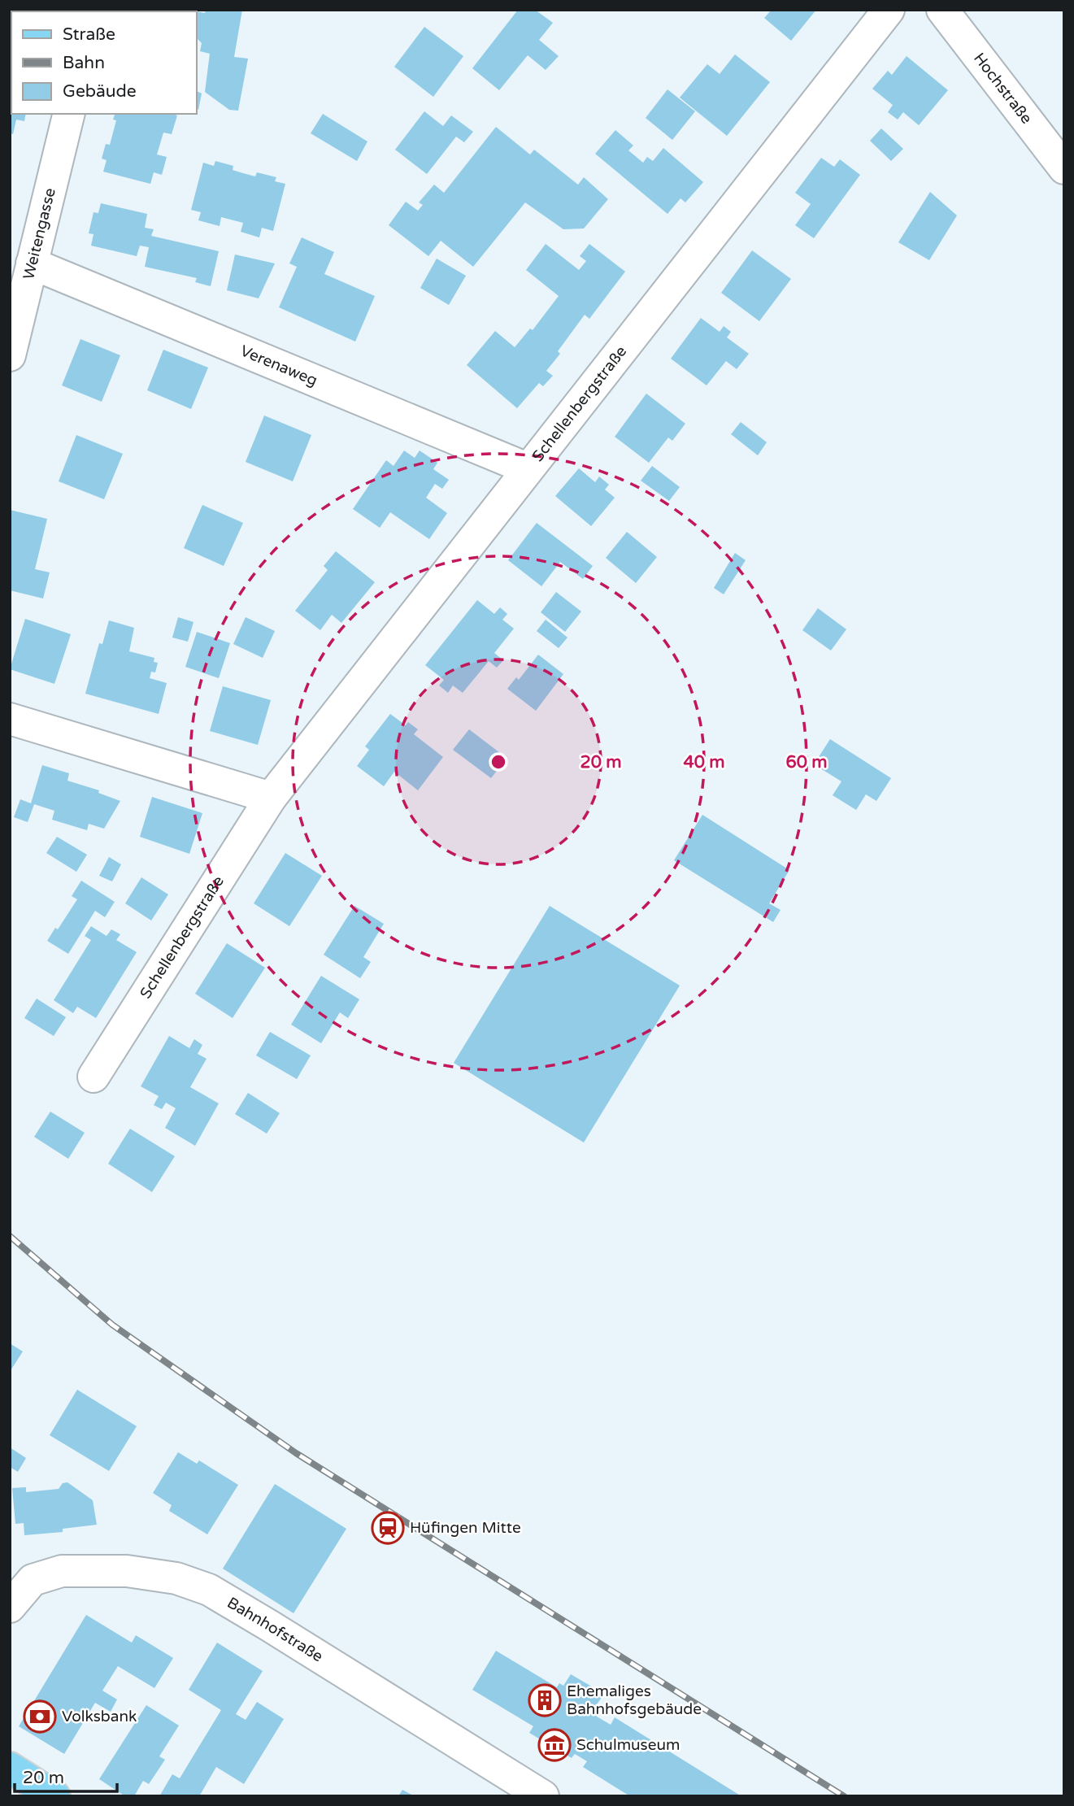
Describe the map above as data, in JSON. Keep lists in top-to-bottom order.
{
  "streets": {
    "street": [
      "Hochstraße",
      "Weitengasse",
      "Verenaweg",
      "Schellenbergstraße",
      "Bahnhofstraße"
    ]
  },
  "crossings": [
    ["Weitengasse", "Verenaweg"],
    ["Verenaweg", "Schellenbergstraße"]
  ],
  "places": {
    "station": ["Hüfingen Mitte"],
    "building": ["Ehemaliges Bahnhofsgebäude"],
    "bank": ["Volksbank"],
    "museum": ["Schulmuseum"]
  },
  "legend": ["Straße", "Bahn", "Gebäude"],
  "scale_bar": "20 m",
  "rings": ["20 m", "40 m", "60 m"]
}
